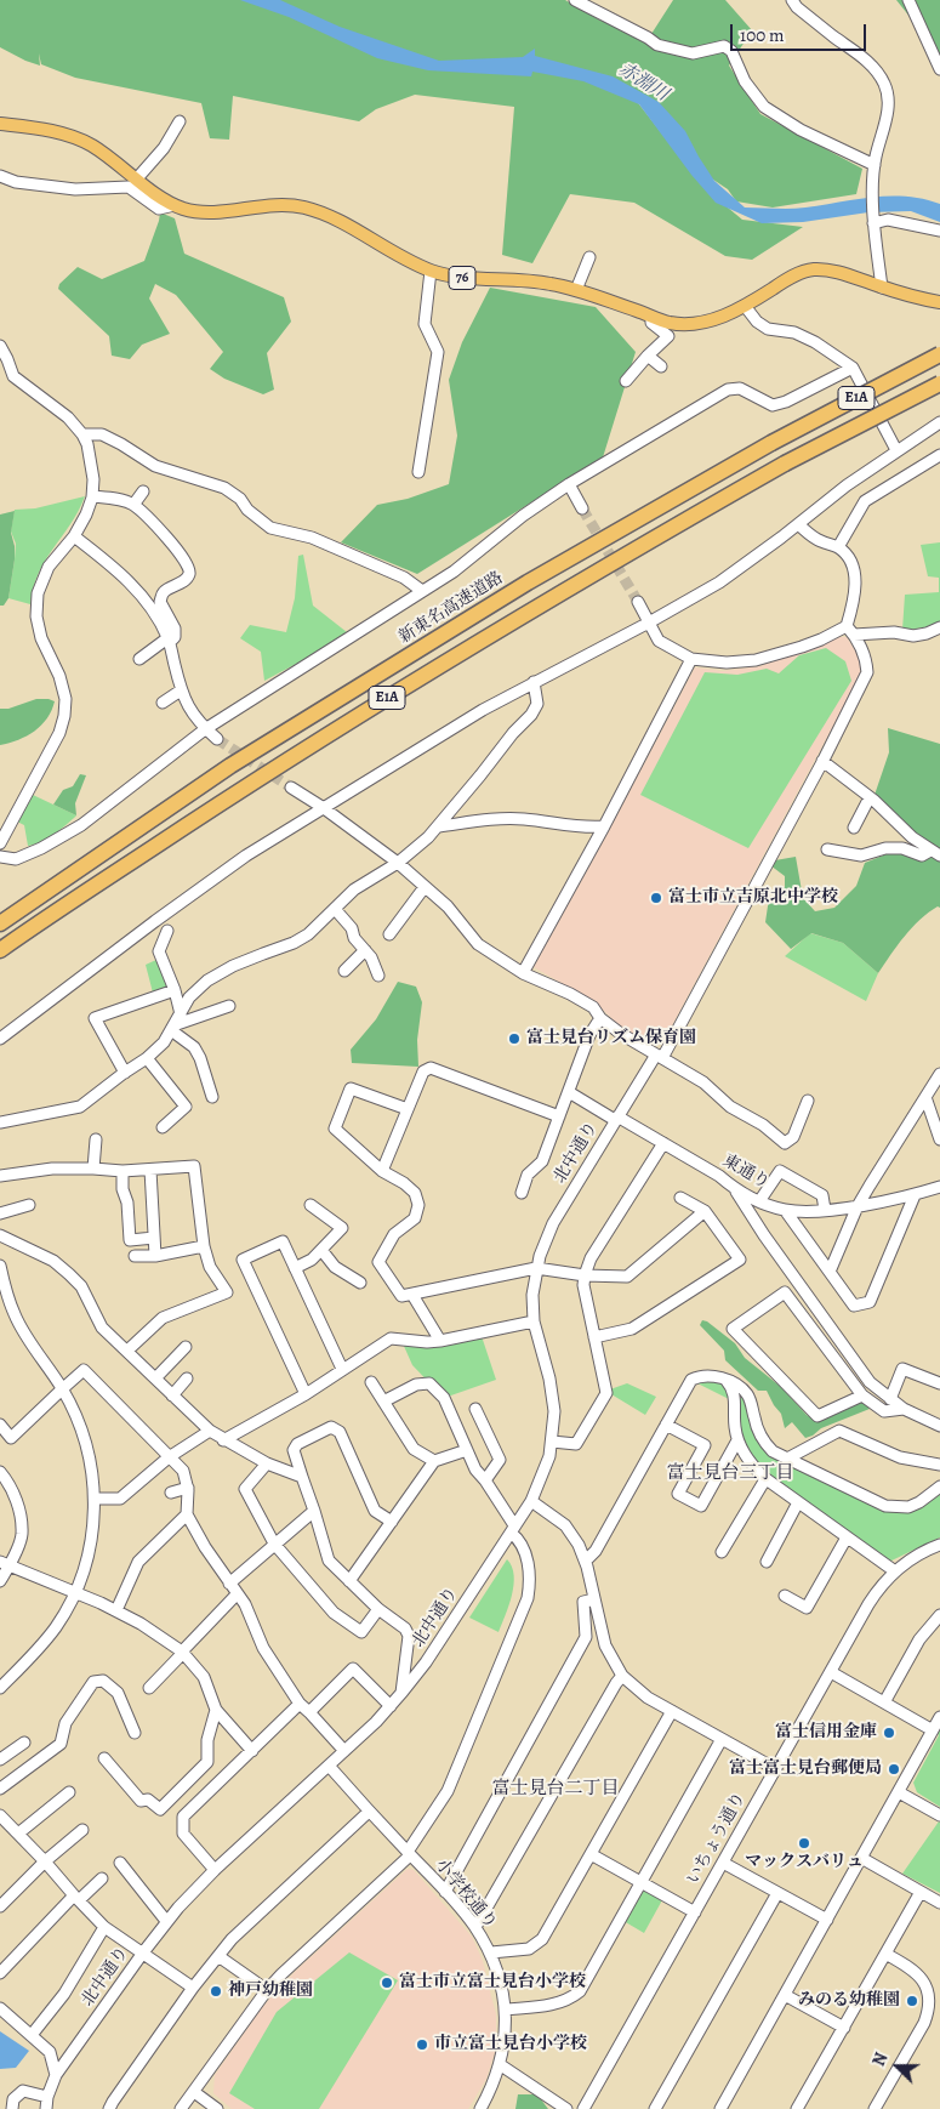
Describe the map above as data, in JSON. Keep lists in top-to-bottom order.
{
  "streets": {
    "highway": ["E1A", "新東名高速道路"],
    "main road": ["76"],
    "street": [
      "北中通り",
      "東通り",
      "いちょう通り",
      "小学校通り"
    ]
  },
  "crossings": [
    ["北中通り", "東通り"],
    ["北中通り", "小学校通り"]
  ],
  "districts": ["富士見台三丁目", "富士見台二丁目"],
  "water": ["赤淵川"],
  "places": [
    "富士市立吉原北中学校",
    "富士見台リズム保育園",
    "富士信用金庫",
    "富士富士見台郵便局",
    "マックスバリュ",
    "富士市立富士見台小学校",
    "神戸幼稚園",
    "みのる幼稚園",
    "市立富士見台小学校"
  ],
  "scale_bar": "100 m",
  "north": "left"
}
